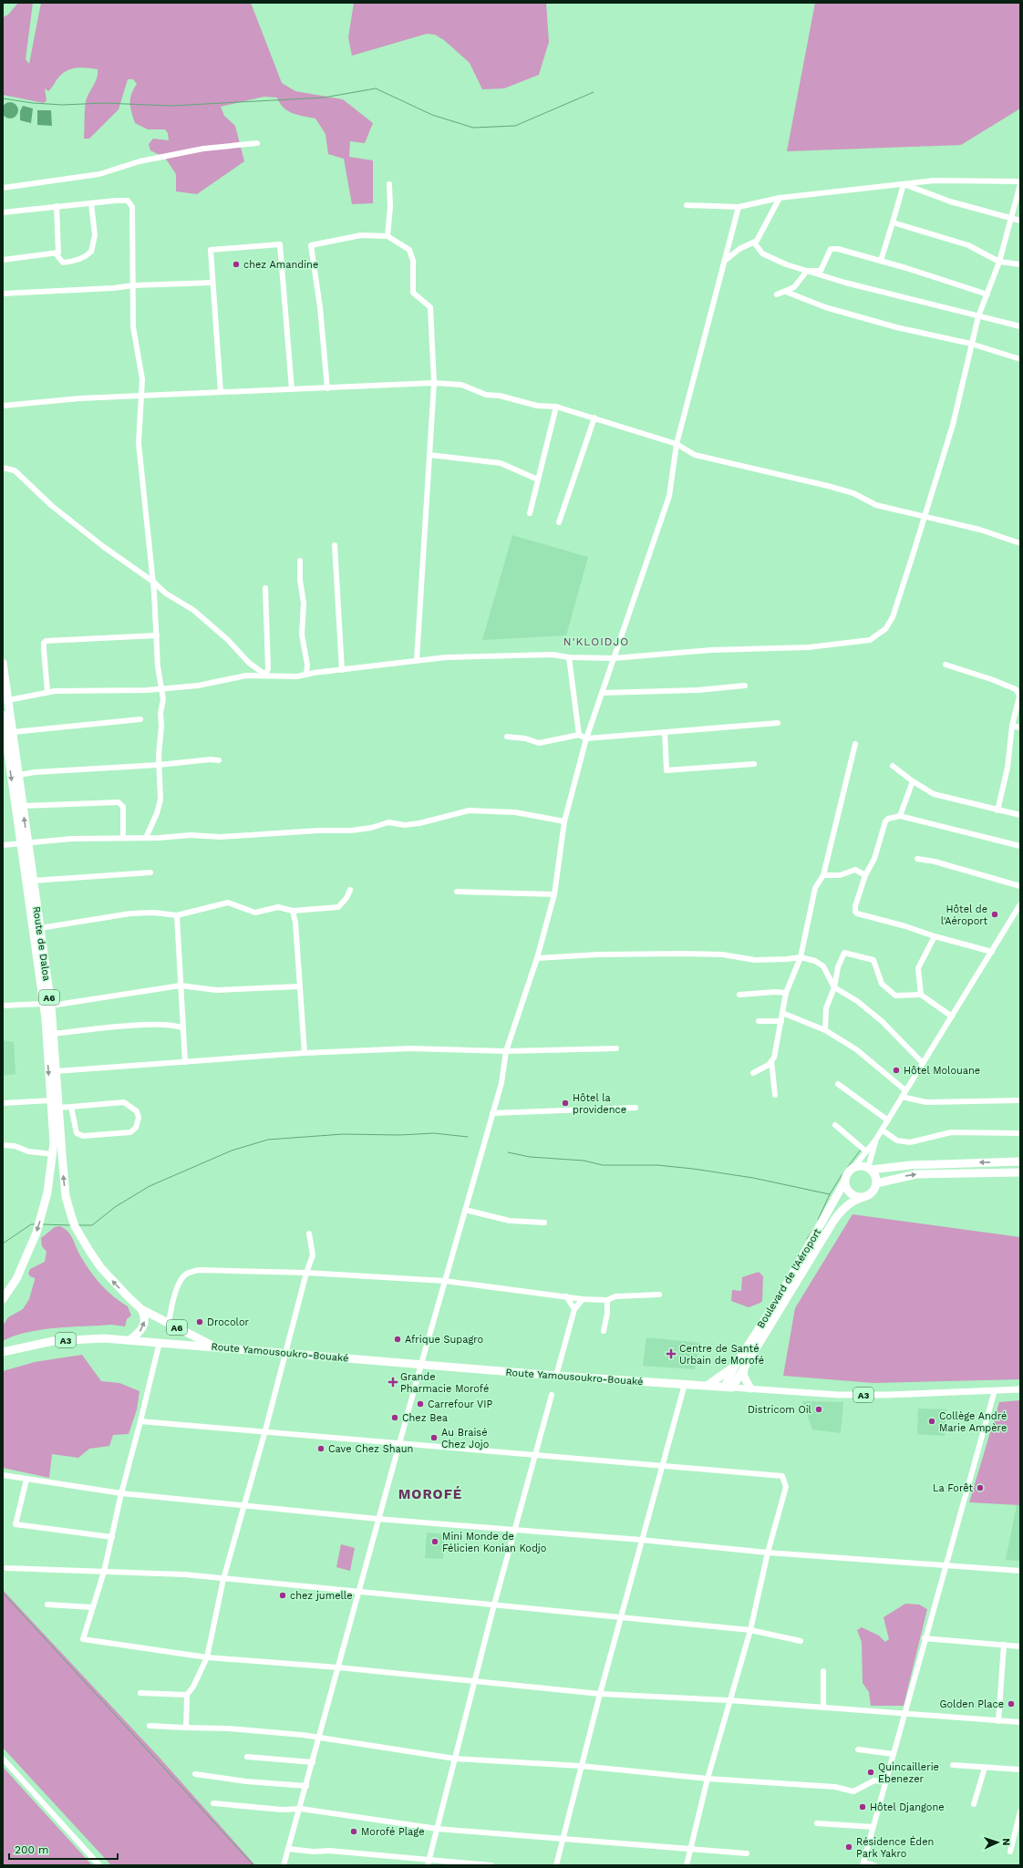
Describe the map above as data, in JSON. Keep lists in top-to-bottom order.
{
  "streets": {
    "highway": [
      "Route de Daloa",
      "A6",
      "Boulevard de l'Aéroport",
      "A3",
      "Route Yamousoukro-Bouaké"
    ]
  },
  "crossings": [
    ["Route de Daloa", "A6"],
    ["A6", "Route Yamousoukro-Bouaké"],
    ["Boulevard de l'Aéroport", "Route Yamousoukro-Bouaké"],
    ["A3", "Route Yamousoukro-Bouaké"]
  ],
  "districts": ["N'KLOIDJO", "MOROFÉ"],
  "places": {
    "other": [
      "chez Amandine",
      "Hôtel de l'Aéroport",
      "Hôtel Molouane",
      "Hôtel la providence",
      "Drocolor",
      "Afrique Supagro",
      "Carrefour VIP",
      "Districom Oil",
      "Chez Bea",
      "Collège André Marie Ampère",
      "Au Braisé Chez Jojo",
      "Cave Chez Shaun",
      "La Forêt",
      "Mini Monde de Félicien Konian Kodjo",
      "chez jumelle",
      "Golden Place",
      "Quincaillerie Ebenezer",
      "Hôtel Djangone",
      "Morofé Plage",
      "Résidence Éden Park Yakro"
    ],
    "health": ["Centre de Santé Urbain de Morofé", "Grande Pharmacie Morofé"]
  },
  "scale_bar": "200 m",
  "north": "right"
}
